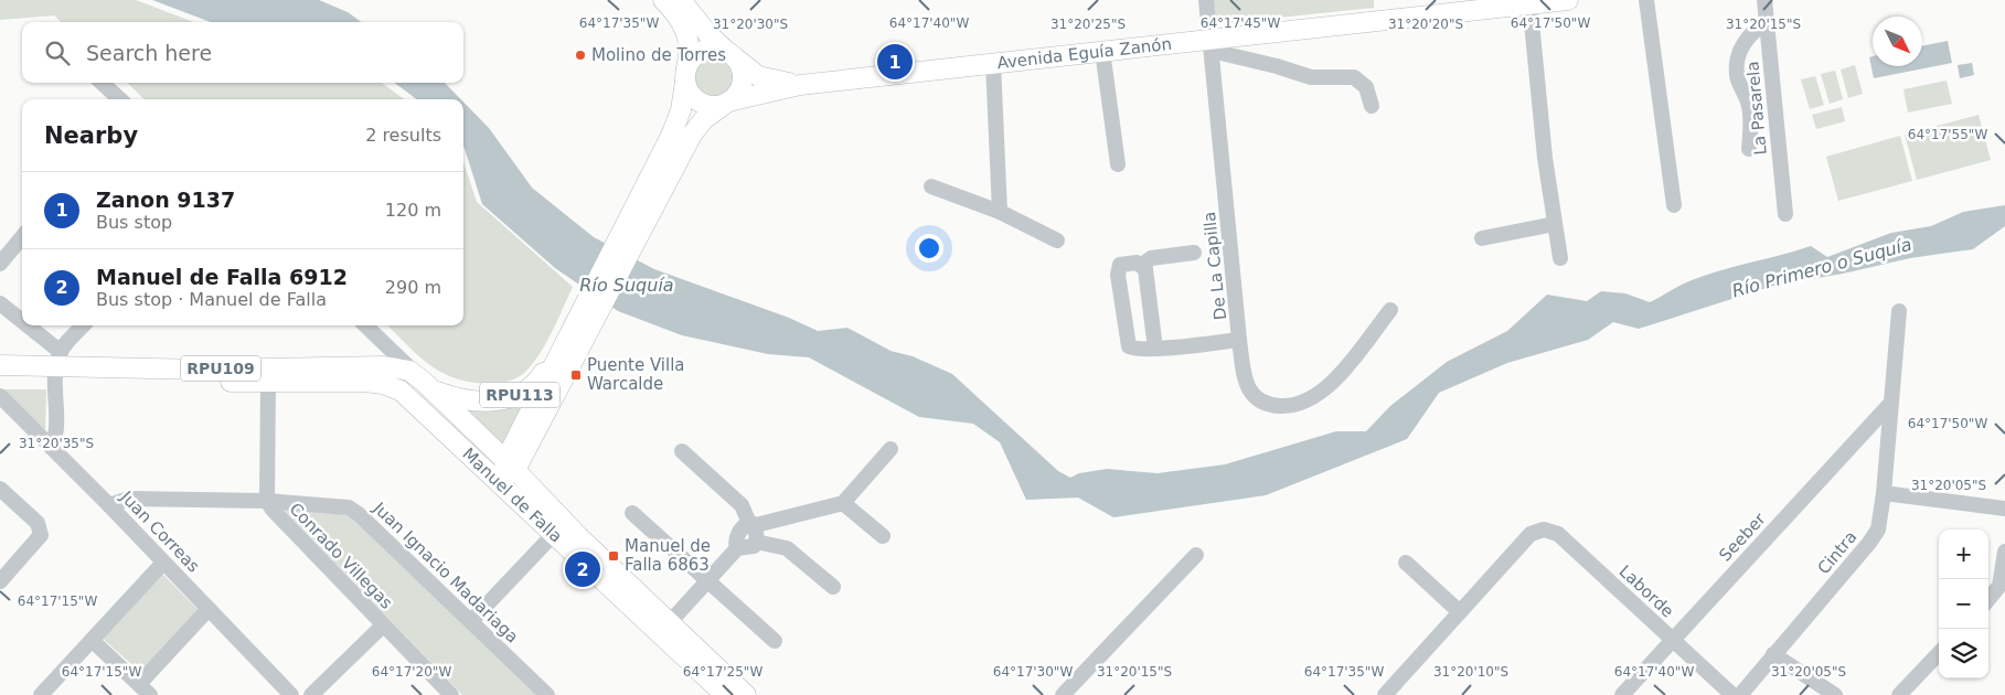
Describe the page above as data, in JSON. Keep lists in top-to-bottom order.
{
  "streets": {
    "main road": [
      "Avenida Eguía Zanón",
      "RPU109",
      "RPU113",
      "Manuel de Falla"
    ],
    "street": [
      "La Pasarela",
      "De La Capilla",
      "Juan Correas",
      "Seeber",
      "Cintra",
      "Conrado Villegas",
      "Juan Ignacio Madariaga",
      "Laborde"
    ]
  },
  "crossings": [
    ["Avenida Eguía Zanón", "De La Capilla"],
    ["Avenida Eguía Zanón", "RPU113"],
    ["RPU109", "Manuel de Falla"],
    ["RPU109", "Conrado Villegas"],
    ["RPU113", "Manuel de Falla"],
    ["Juan Correas", "Juan Ignacio Madariaga"],
    ["Seeber", "Cintra"],
    ["Seeber", "Laborde"],
    ["Conrado Villegas", "Juan Ignacio Madariaga"]
  ],
  "water": ["Río Primero o Suquía", "Río Suquía"],
  "places": {
    "other": ["Molino de Torres"],
    "transit": ["Puente Villa Warcalde", "Manuel de Falla 6863"]
  },
  "north": "bottom right",
  "page": {
    "search": "Search here",
    "pins": ["1", "2"],
    "heading": ["Nearby", "2 results"],
    "list": [
      {
        "mark": "1",
        "name": "Zanon 9137",
        "note": "Bus stop",
        "value": "120 m"
      },
      {
        "mark": "2",
        "name": "Manuel de Falla 6912",
        "note": "Bus stop · Manuel de Falla",
        "value": "290 m"
      }
    ],
    "map_buttons": ["+", "−"]
  },
  "coordinates": [
    "64°17'35\"W",
    "64°17'50\"W",
    "64°17'40\"W",
    "64°17'45\"W",
    "31°20'15\"S",
    "31°20'30\"S",
    "31°20'25\"S",
    "31°20'20\"S",
    "64°17'55\"W",
    "31°20'35\"S",
    "31°20'05\"S",
    "64°17'15\"W",
    "31°20'10\"S",
    "64°17'20\"W",
    "64°17'25\"W",
    "64°17'30\"W"
  ]
}
